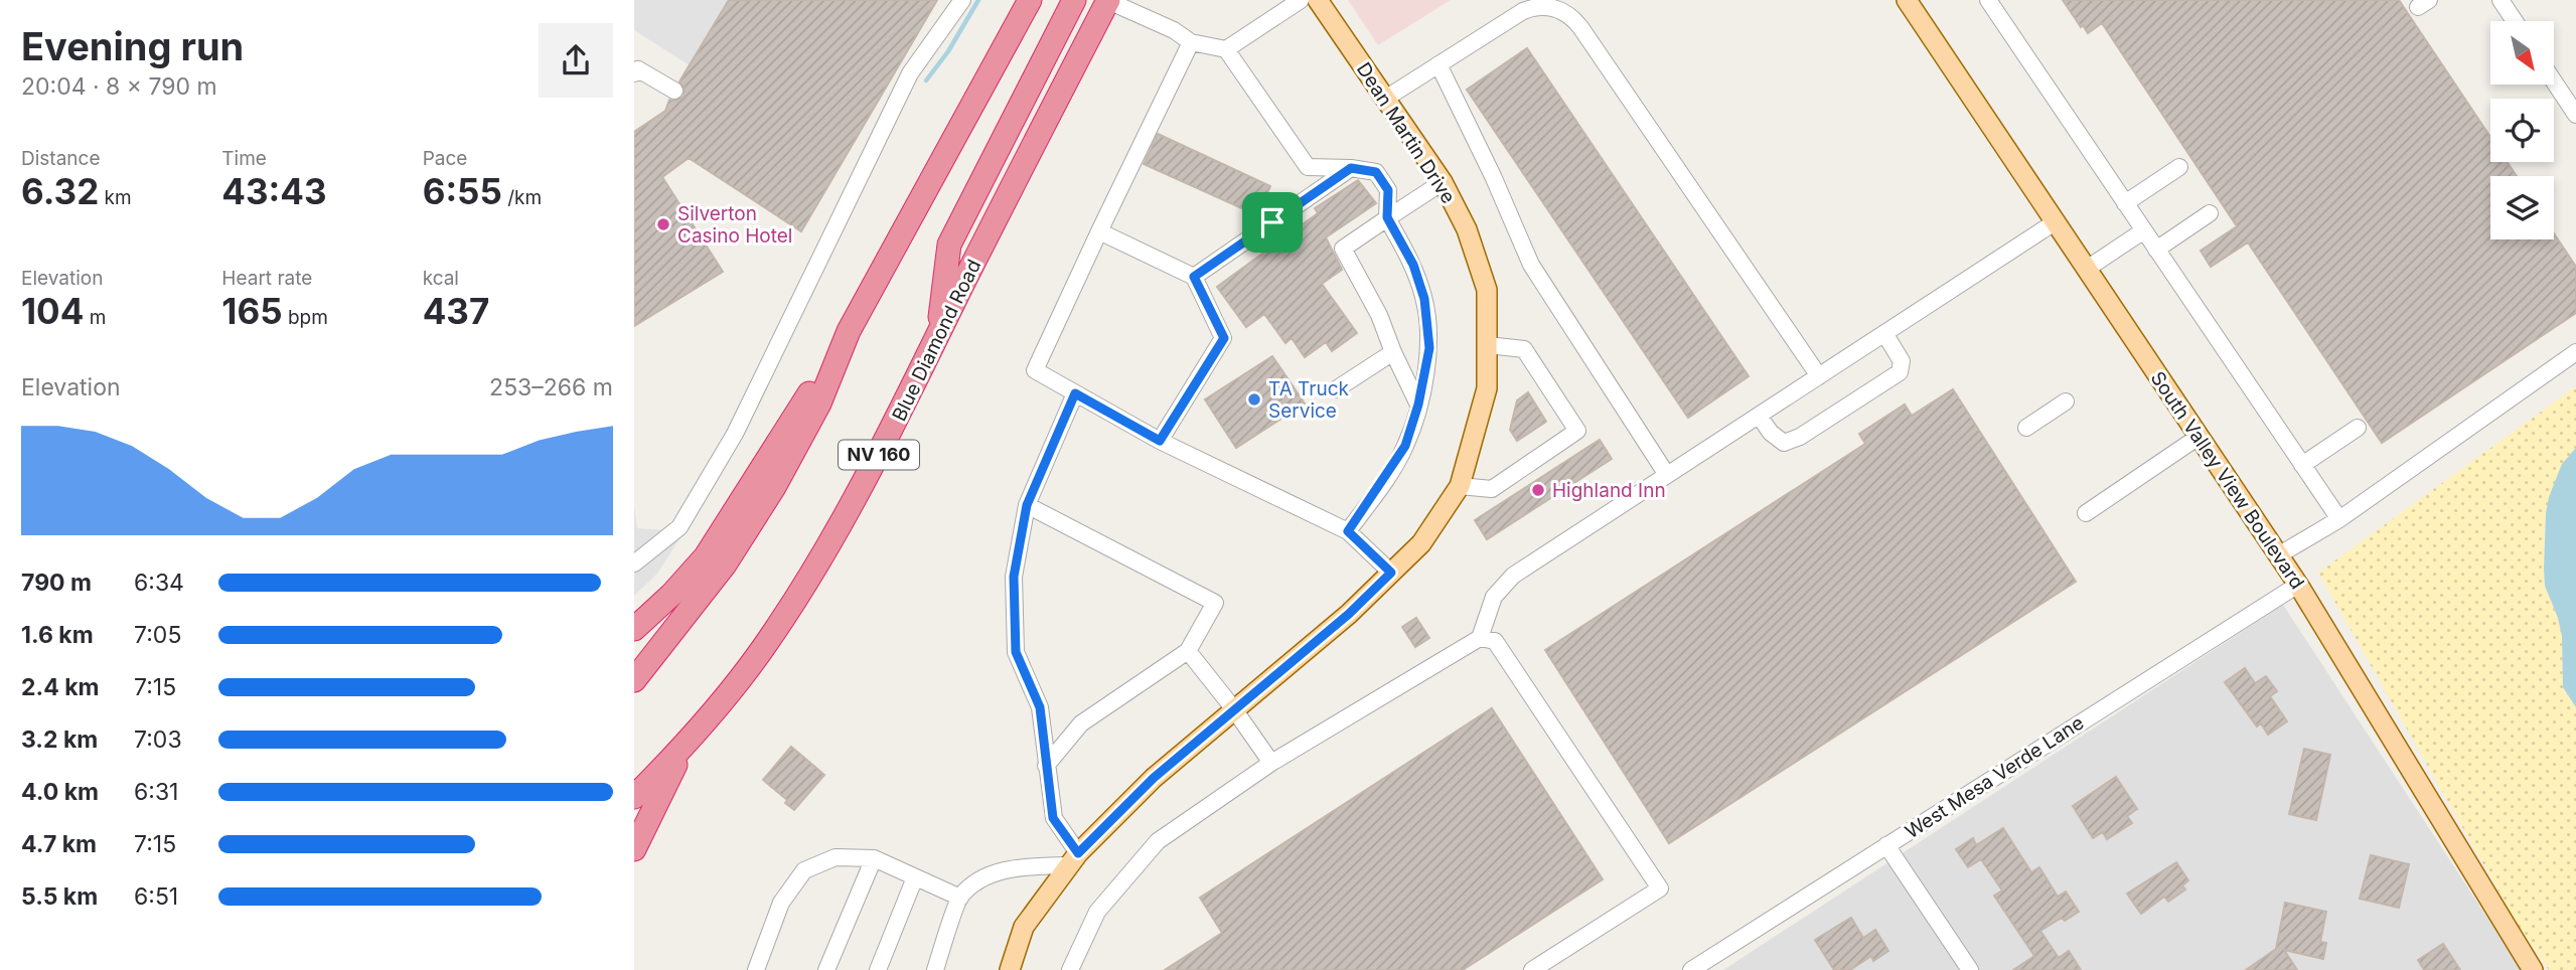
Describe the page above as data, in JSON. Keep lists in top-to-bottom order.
{
  "streets": {
    "highway": ["Blue Diamond Road", "NV 160"],
    "main road": ["Dean Martin Drive", "South Valley View Boulevard"],
    "street": ["West Mesa Verde Lane"]
  },
  "crossings": [
    ["South Valley View Boulevard", "West Mesa Verde Lane"]
  ],
  "places": ["Silverton Casino Hotel", "TA Truck Service", "Highland Inn"],
  "north": "bottom right",
  "page": {
    "heading": ["Evening run", "20:04 · 8 × 790 m"],
    "stats": [
      ["Distance", "6.32 km"],
      ["Time", "43:43"],
      ["Pace", "6:55 /km"],
      ["Elevation", "104 m"],
      ["Heart rate", "165 bpm"],
      ["kcal", "437"]
    ],
    "chart": ["Elevation", "253–266 m"],
    "list": [
      {
        "name": "790 m",
        "note": "6:34"
      },
      {
        "name": "1.6 km",
        "note": "7:05"
      },
      {
        "name": "2.4 km",
        "note": "7:15"
      },
      {
        "name": "3.2 km",
        "note": "7:03"
      },
      {
        "name": "4.0 km",
        "note": "6:31"
      },
      {
        "name": "4.7 km",
        "note": "7:15"
      },
      {
        "name": "5.5 km",
        "note": "6:51"
      }
    ]
  }
}
